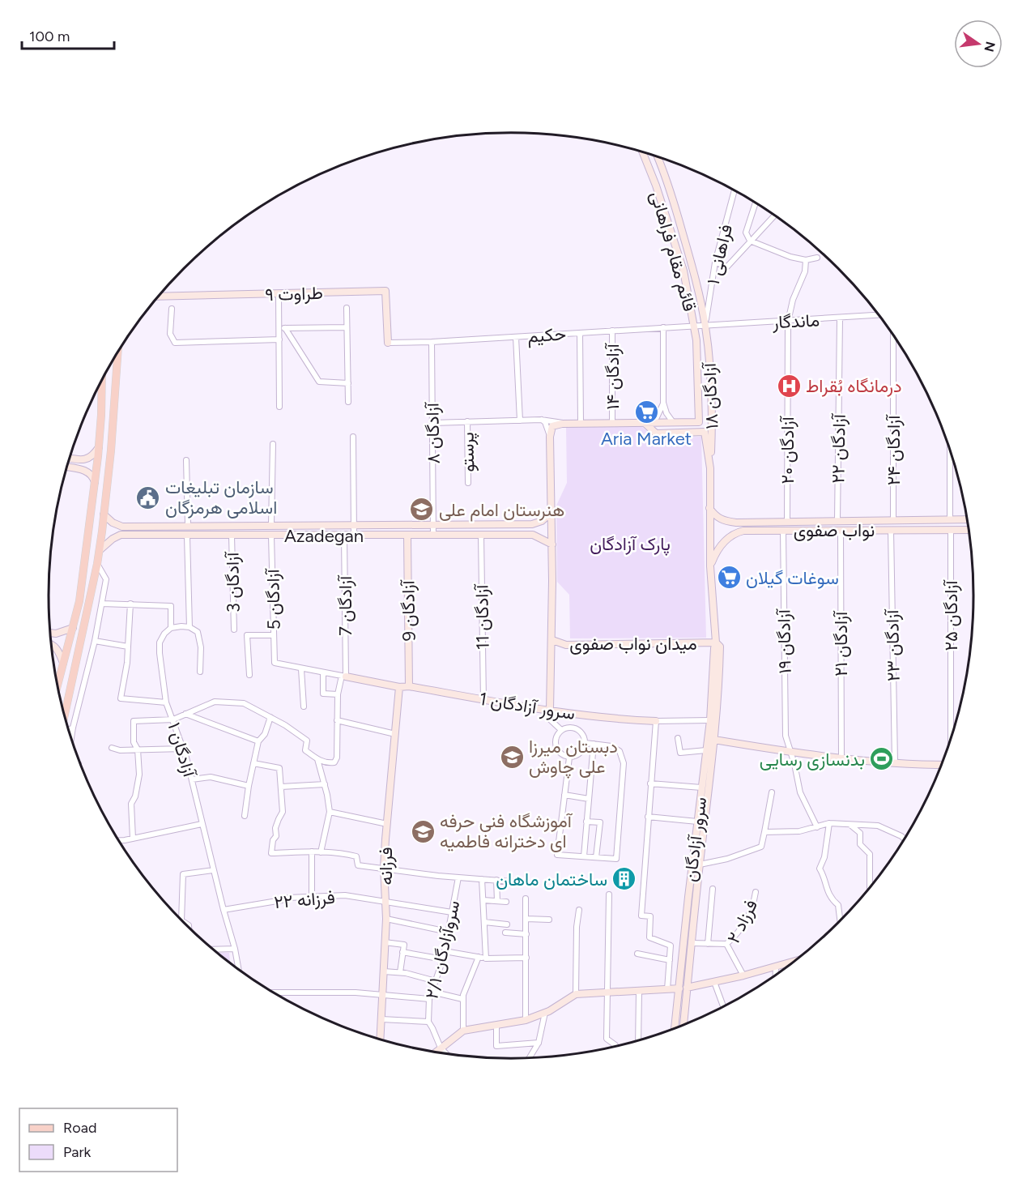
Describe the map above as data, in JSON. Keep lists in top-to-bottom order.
{
  "streets": {
    "main road": [
      "قائم مقام فراهانی",
      "طراوت ۹",
      "آزادگان ۱۸",
      "نواب صفوی",
      "Azadegan",
      "آزادگان 9",
      "میدان نواب صفوی",
      "سرور آزادگان 1",
      "سرور آزادگان",
      "فرزانه"
    ],
    "street": [
      "فراهانی ۱",
      "ماندگار",
      "حکیم",
      "آزادگان ۱۴",
      "آزادگان ۸",
      "آزادگان ۲۲",
      "آزادگان ۲۰",
      "آزادگان ۲۴",
      "پرستو",
      "آزادگان 3",
      "آزادگان 5",
      "آزادگان 7",
      "آزادگان ۲۵",
      "آزادگان 11",
      "آزادگان ۱۹",
      "آزادگان ۲۱",
      "آزادگان ۲۳",
      "آزادگان ۱",
      "فرزانه ۲۲",
      "فرزاد ۲",
      "۲/۱ سروآزادگان"
    ]
  },
  "crossings": [
    ["قائم مقام فراهانی", "فراهانی ۱"],
    ["قائم مقام فراهانی", "ماندگار"],
    ["قائم مقام فراهانی", "حکیم"],
    ["قائم مقام فراهانی", "آزادگان ۱۸"],
    ["فراهانی ۱", "ماندگار"],
    ["فراهانی ۱", "حکیم"],
    ["فراهانی ۱", "آزادگان ۱۸"],
    ["طراوت ۹", "حکیم"],
    ["ماندگار", "حکیم"],
    ["ماندگار", "آزادگان ۱۸"],
    ["ماندگار", "آزادگان ۲۲"],
    ["ماندگار", "آزادگان ۲۰"],
    ["حکیم", "آزادگان ۱۴"],
    ["حکیم", "آزادگان ۱۸"],
    ["حکیم", "آزادگان ۸"],
    ["آزادگان ۱۸", "میدان نواب صفوی"],
    ["آزادگان ۸", "Azadegan"],
    ["آزادگان ۲۲", "نواب صفوی"],
    ["آزادگان ۲۰", "نواب صفوی"],
    ["آزادگان ۲۴", "نواب صفوی"],
    ["نواب صفوی", "آزادگان ۲۵"],
    ["نواب صفوی", "آزادگان ۱۹"],
    ["نواب صفوی", "میدان نواب صفوی"],
    ["نواب صفوی", "آزادگان ۲۱"],
    ["نواب صفوی", "آزادگان ۲۳"],
    ["Azadegan", "آزادگان 3"],
    ["Azadegan", "آزادگان 5"],
    ["Azadegan", "آزادگان 7"],
    ["Azadegan", "آزادگان 9"],
    ["Azadegan", "آزادگان 11"],
    ["Azadegan", "میدان نواب صفوی"],
    ["آزادگان 7", "سرور آزادگان 1"],
    ["آزادگان 9", "سرور آزادگان 1"],
    ["آزادگان 11", "سرور آزادگان 1"],
    ["میدان نواب صفوی", "سرور آزادگان"],
    ["سرور آزادگان 1", "سرور آزادگان"],
    ["سرور آزادگان 1", "فرزانه"],
    ["آزادگان ۱", "فرزانه ۲۲"],
    ["فرزانه", "فرزانه ۲۲"],
    ["فرزانه ۲۲", "۲/۱ سروآزادگان"]
  ],
  "parks": ["پارک آزادگان"],
  "places": {
    "hospital": ["درمانگاه بُقراط"],
    "supermarket": ["Aria Market", "سوغات گیلان"],
    "public building": ["سازمان تبلیغات اسلامی هرمزگان"],
    "school or university": ["هنرستان امام علی", "دبستان میرزا علی چاوش", "آموزشگاه فنی حرفه ای دخترانه فاطمیه"],
    "sports": ["بدنسازی رسایی"],
    "building": ["ساختمان ماهان"]
  },
  "legend": ["Road", "Park"],
  "scale_bar": "100 m",
  "north": "right"
}
